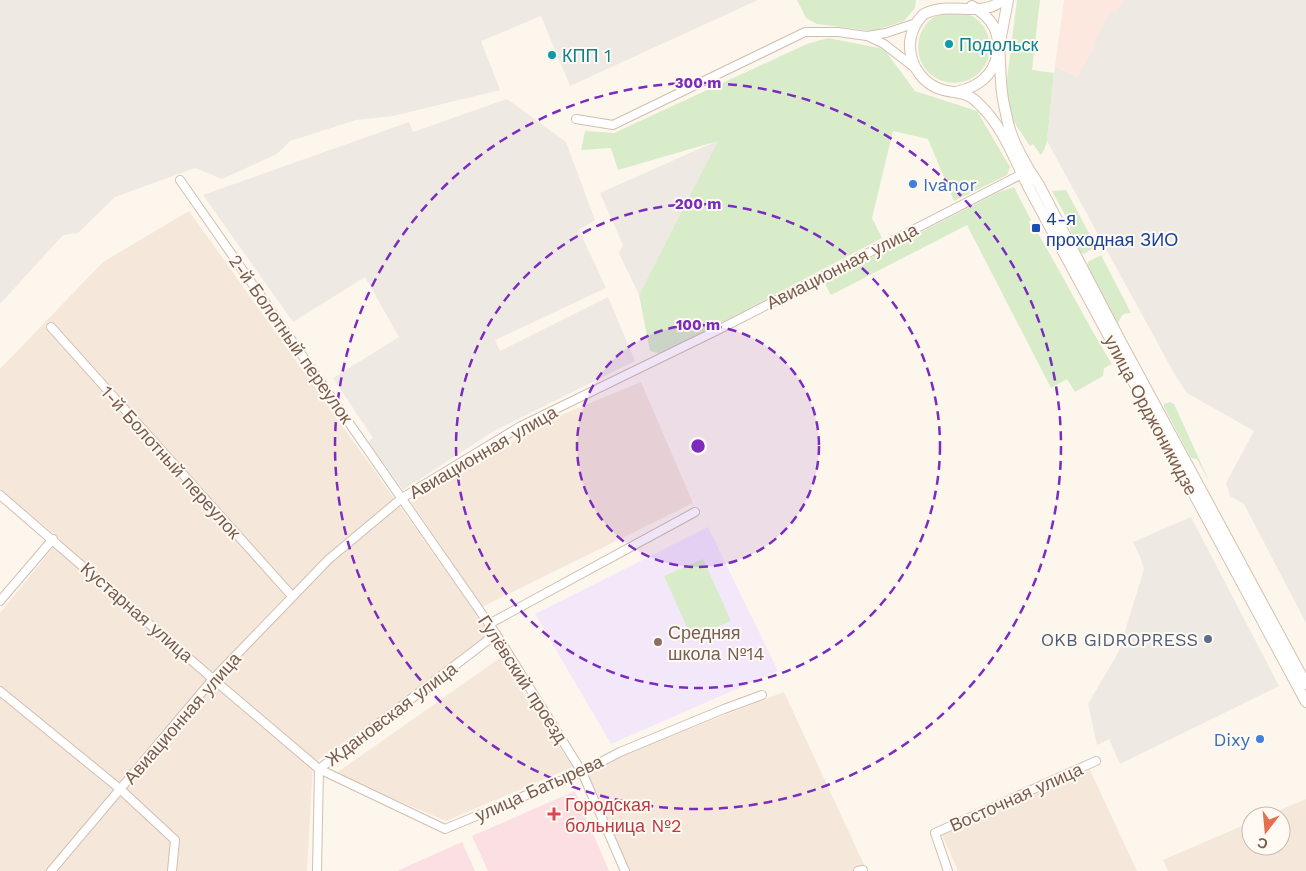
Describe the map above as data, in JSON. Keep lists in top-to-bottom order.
{
  "streets": {
    "main road": ["улица Орджоникидзе"],
    "street": [
      "Авиационная улица",
      "2-й Болотный переулок",
      "1-й Болотный переулок",
      "Кустарная улица",
      "Гулёвский проезд",
      "Ждановская улица",
      "улица Батырева",
      "Восточная улица"
    ]
  },
  "crossings": [
    ["Авиационная улица", "2-й Болотный переулок"],
    ["Авиационная улица", "улица Орджоникидзе"],
    ["Авиационная улица", "1-й Болотный переулок"],
    ["Авиационная улица", "Кустарная улица"],
    ["Авиационная улица", "Гулёвский проезд"],
    ["2-й Болотный переулок", "Гулёвский проезд"],
    ["Кустарная улица", "Ждановская улица"],
    ["Кустарная улица", "улица Батырева"],
    ["Гулёвский проезд", "Ждановская улица"],
    ["Гулёвский проезд", "улица Батырева"],
    ["Ждановская улица", "улица Батырева"]
  ],
  "places": {
    "other": [
      "Подольск",
      "КПП 1",
      "Ivanor",
      "OKB GIDROPRESS",
      "Средняя школа №14",
      "Dixy"
    ],
    "transit": ["4-я проходная ЗИО"],
    "health": ["Городская больница №2"]
  },
  "north": "bottom",
  "rings": ["300 m", "200 m", "100 m"]
}
